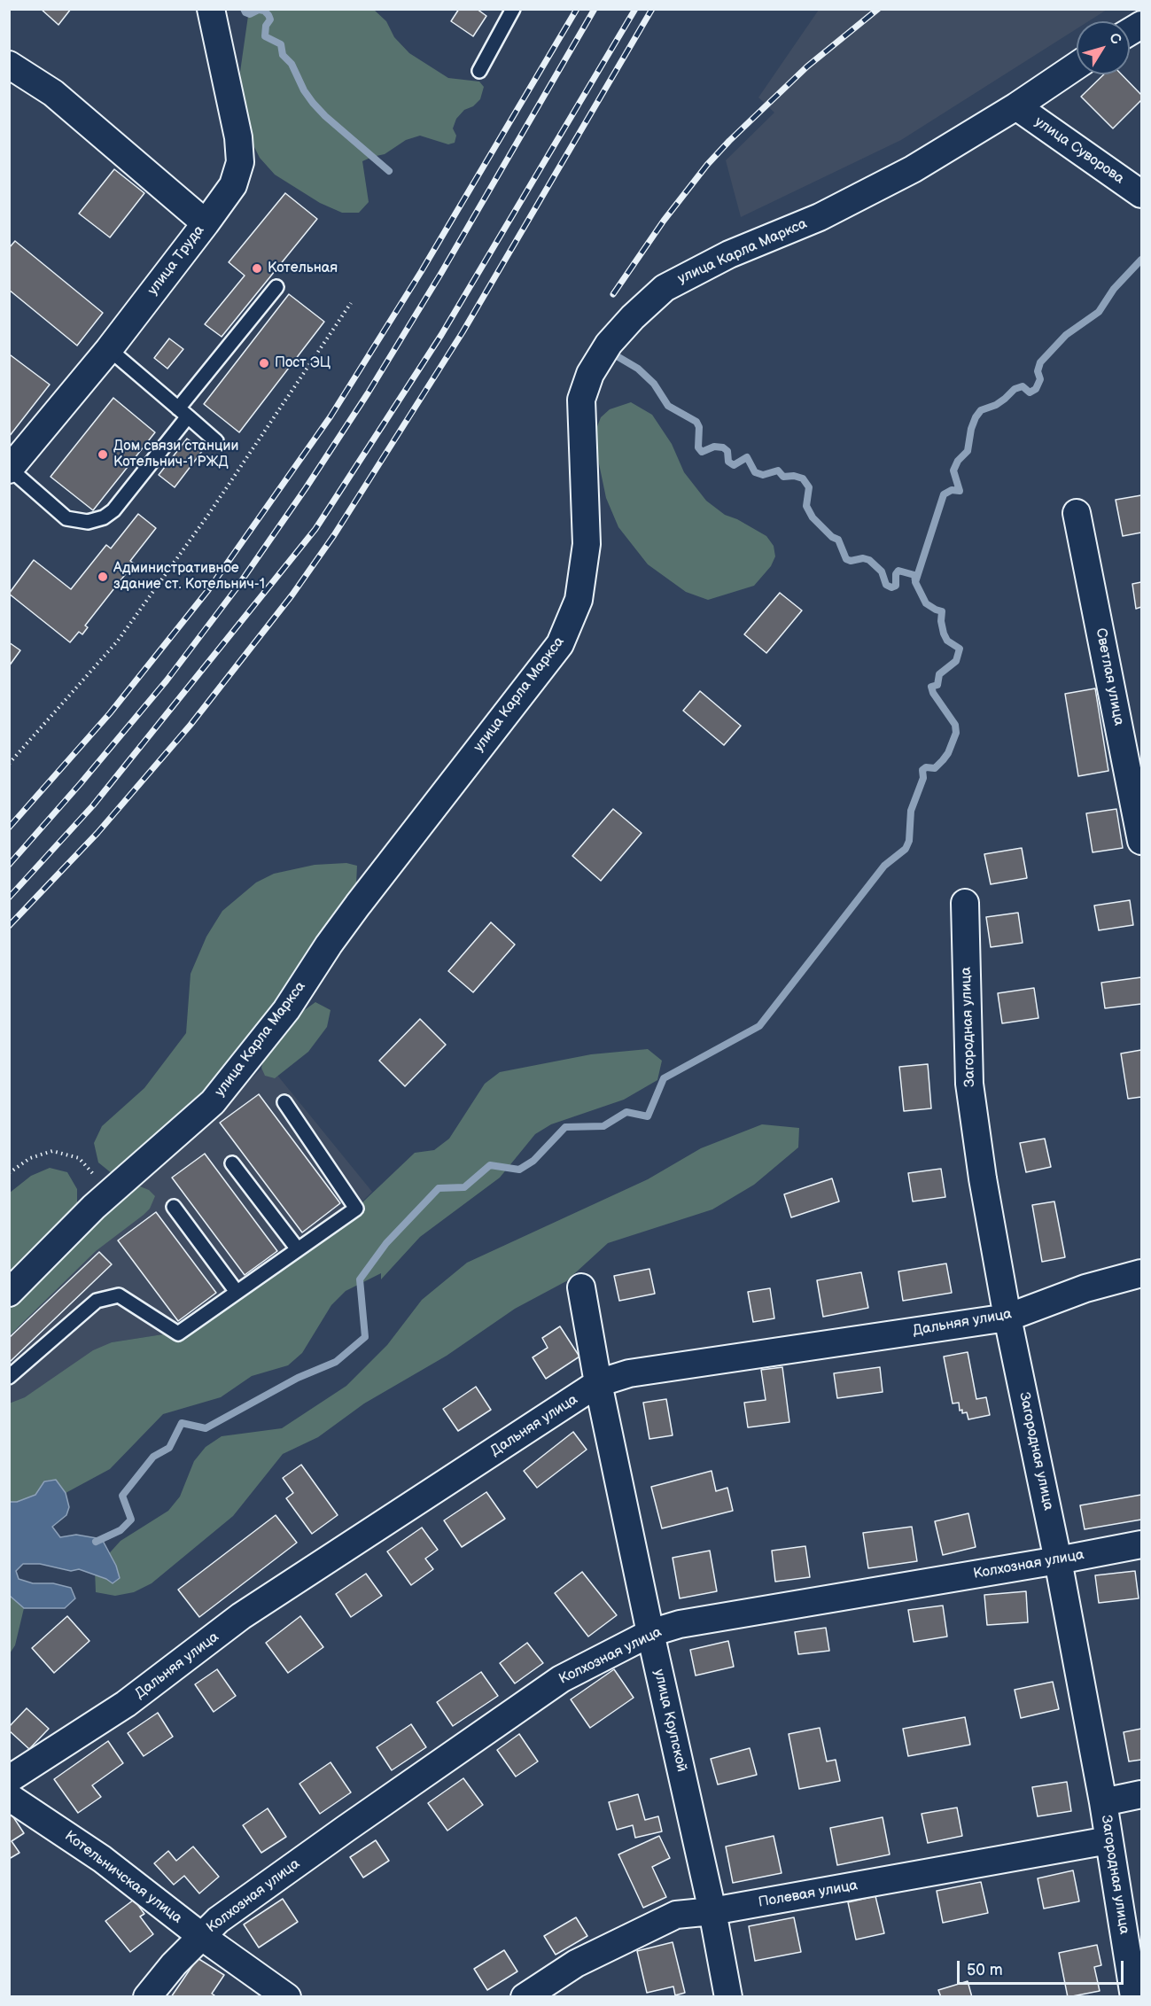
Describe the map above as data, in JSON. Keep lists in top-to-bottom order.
{
  "streets": {
    "street": [
      "улица Суворова",
      "улица Карла Маркса",
      "улица Труда",
      "Светлая улица",
      "Загородная улица",
      "Дальняя улица",
      "Колхозная улица",
      "улица Крупской",
      "Котельничская улица",
      "Полевая улица"
    ]
  },
  "crossings": [
    ["улица Суворова", "улица Карла Маркса"],
    ["Загородная улица", "Дальняя улица"],
    ["Загородная улица", "Колхозная улица"],
    ["Загородная улица", "Полевая улица"],
    ["Дальняя улица", "улица Крупской"],
    ["Колхозная улица", "улица Крупской"],
    ["Колхозная улица", "Котельничская улица"],
    ["улица Крупской", "Полевая улица"]
  ],
  "places": [
    "Котельная",
    "Пост ЭЦ",
    "Дом связи станции Котельнич-1 РЖД",
    "Административное здание ст. Котельнич-1"
  ],
  "scale_bar": "50 m",
  "north": "top right"
}
